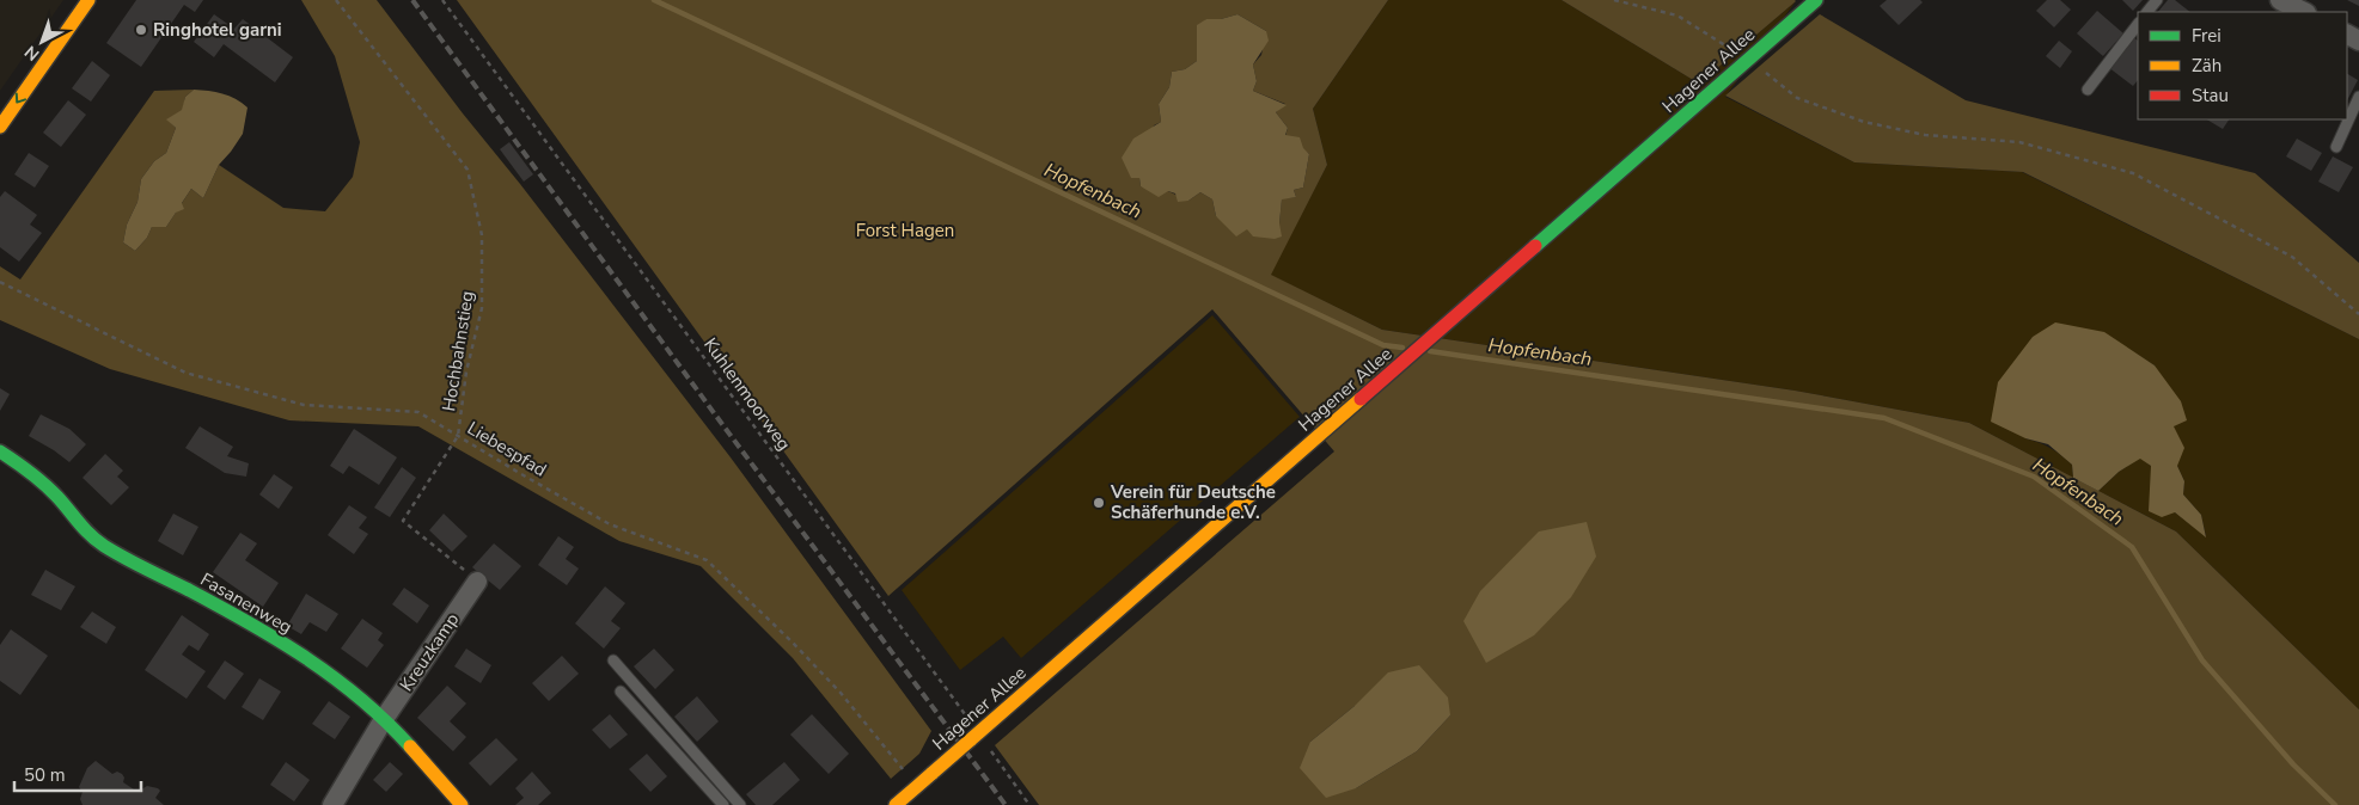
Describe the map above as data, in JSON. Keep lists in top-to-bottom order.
{
  "streets": {
    "street": ["Hagener Allee", "Fasanenweg", "Kreuzkamp"],
    "path": ["Hochbahnstieg", "Kuhlenmoorweg", "Liebespfad"]
  },
  "crossings": [
    ["Hagener Allee", "Kuhlenmoorweg"],
    ["Hagener Allee", "Liebespfad"],
    ["Hochbahnstieg", "Liebespfad"],
    ["Hochbahnstieg", "Kreuzkamp"],
    ["Fasanenweg", "Kreuzkamp"]
  ],
  "water": ["Hopfenbach"],
  "parks": ["Forst Hagen"],
  "places": ["Ringhotel garni", "Verein für Deutsche Schäferhunde e.V."],
  "legend": ["Frei", "Zäh", "Stau"],
  "scale_bar": "50 m",
  "north": "bottom left"
}
